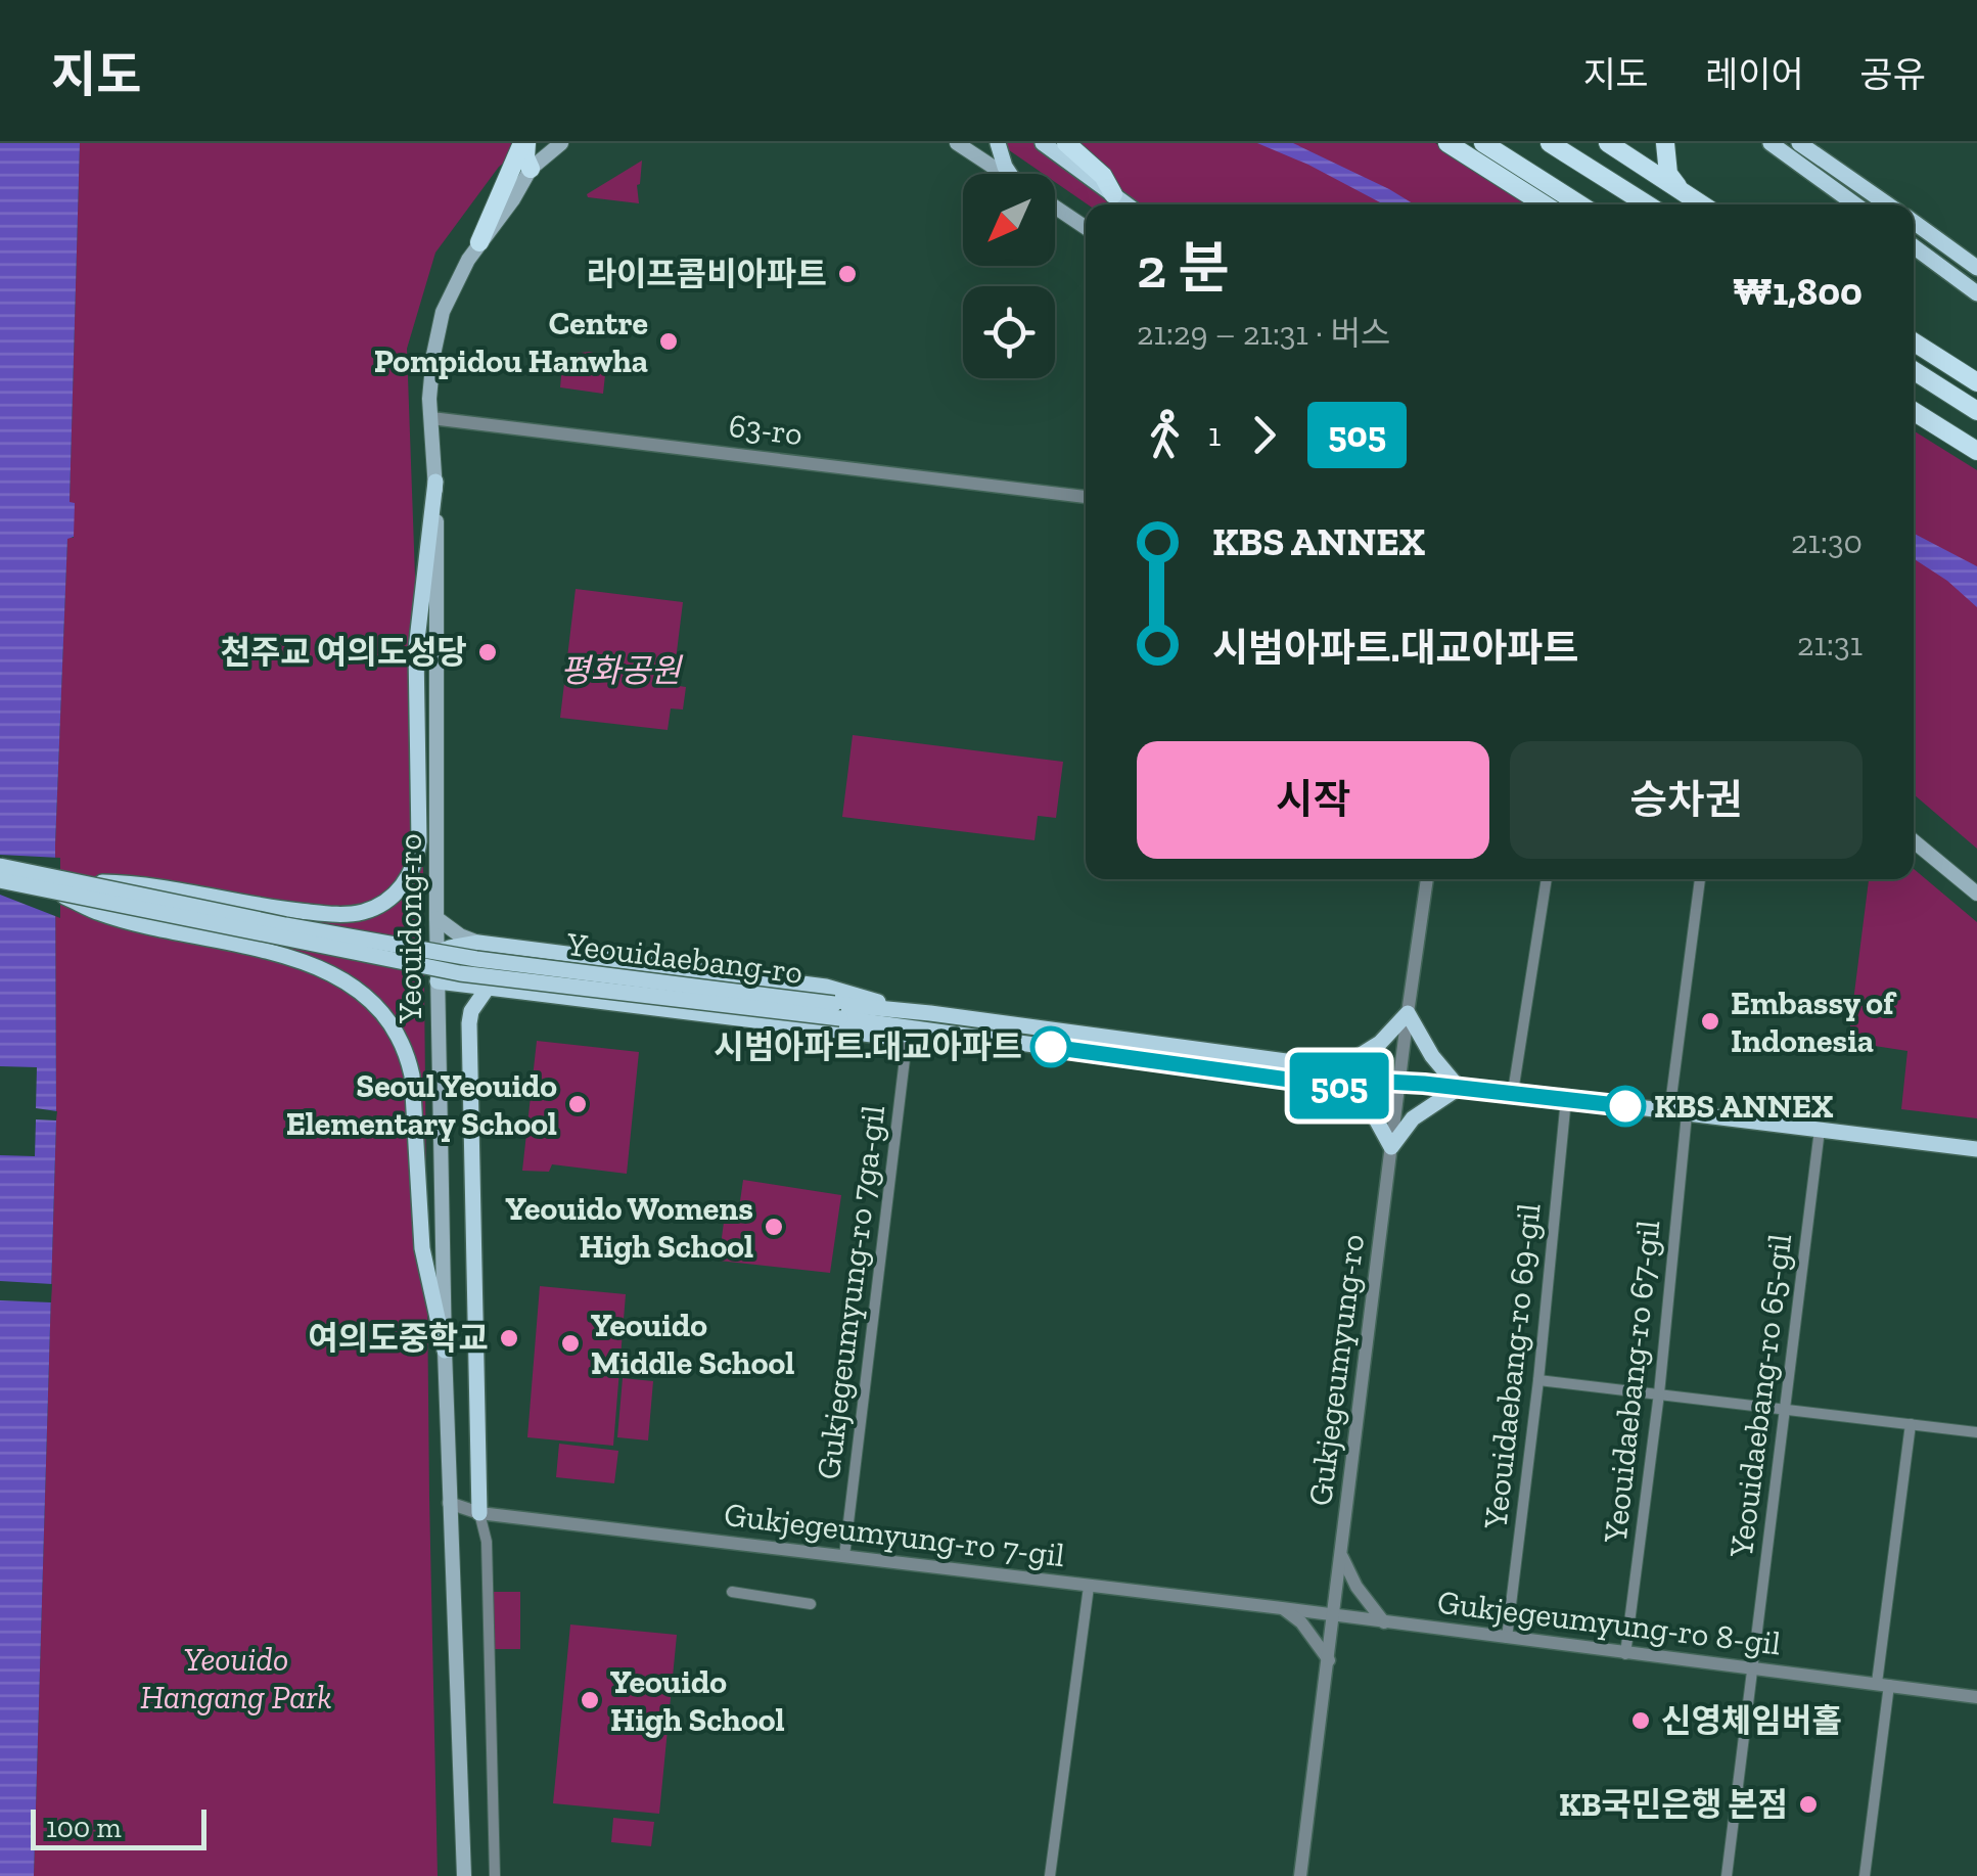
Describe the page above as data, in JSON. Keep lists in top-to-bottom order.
{
  "streets": {
    "main road": ["Yeouidong-ro", "Yeouidaebang-ro"],
    "street": [
      "63-ro",
      "Gukjegeumyung-ro 7ga-gil",
      "Yeouidaebang-ro 69-gil",
      "Gukjegeumyung-ro",
      "Yeouidaebang-ro 67-gil",
      "Yeouidaebang-ro 65-gil",
      "Gukjegeumyung-ro 7-gil",
      "Gukjegeumyung-ro 8-gil"
    ]
  },
  "crossings": [
    ["63-ro", "Yeouidong-ro"],
    ["Yeouidong-ro", "Gukjegeumyung-ro 7-gil"],
    ["Yeouidaebang-ro", "Yeouidaebang-ro 69-gil"],
    ["Yeouidaebang-ro", "Gukjegeumyung-ro"],
    ["Yeouidaebang-ro", "Yeouidaebang-ro 67-gil"],
    ["Yeouidaebang-ro", "Yeouidaebang-ro 65-gil"],
    ["Gukjegeumyung-ro 7ga-gil", "Gukjegeumyung-ro 7-gil"],
    ["Yeouidaebang-ro 69-gil", "Gukjegeumyung-ro 8-gil"],
    ["Gukjegeumyung-ro", "Gukjegeumyung-ro 7-gil"],
    ["Gukjegeumyung-ro", "Gukjegeumyung-ro 8-gil"],
    ["Yeouidaebang-ro 67-gil", "Gukjegeumyung-ro 8-gil"],
    ["Yeouidaebang-ro 65-gil", "Gukjegeumyung-ro 8-gil"],
    ["Gukjegeumyung-ro 7-gil", "Gukjegeumyung-ro 8-gil"]
  ],
  "parks": ["평화공원", "Yeouido Hangang Park"],
  "places": [
    "라이프콤비아파트",
    "Centre Pompidou Hanwha",
    "천주교 여의도성당",
    "Embassy of Indonesia",
    "시범아파트.대교아파트",
    "Seoul Yeouido Elementary School",
    "KBS ANNEX",
    "Yeouido Womens High School",
    "여의도중학교",
    "Yeouido Middle School",
    "Yeouido High School",
    "신영체임버홀",
    "KB국민은행 본점"
  ],
  "lines": ["bus line 505"],
  "scale_bar": "100 m",
  "north": "bottom left",
  "page": {
    "header": "지도",
    "nav": ["지도", "레이어", "공유"],
    "on_map": "505",
    "heading": ["2 분", "21:29 – 21:31 · 버스", "₩1,800"],
    "legs": ["1", "505"],
    "list": [
      {
        "name": "KBS ANNEX",
        "value": "21:30"
      },
      {
        "name": "시범아파트.대교아파트",
        "value": "21:31"
      }
    ],
    "buttons": ["시작", "승차권"],
    "scale": "100 m"
  }
}
